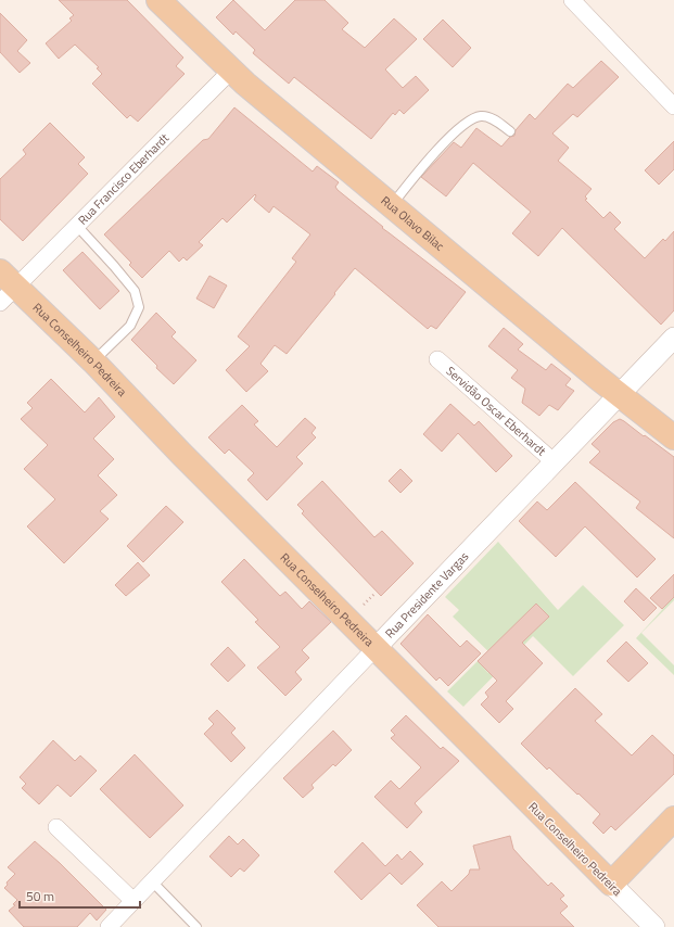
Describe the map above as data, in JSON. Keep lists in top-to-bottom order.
{
  "streets": {
    "main road": ["Rua Olavo Bilac", "Rua Conselheiro Pedreira"],
    "street": ["Rua Francisco Eberhardt", "Servidão Oscar Eberhardt", "Rua Presidente Vargas"]
  },
  "crossings": [
    ["Rua Francisco Eberhardt", "Rua Olavo Bilac"],
    ["Rua Francisco Eberhardt", "Rua Conselheiro Pedreira"],
    ["Rua Olavo Bilac", "Rua Presidente Vargas"],
    ["Rua Conselheiro Pedreira", "Rua Presidente Vargas"],
    ["Servidão Oscar Eberhardt", "Rua Presidente Vargas"]
  ],
  "scale_bar": "50 m"
}
